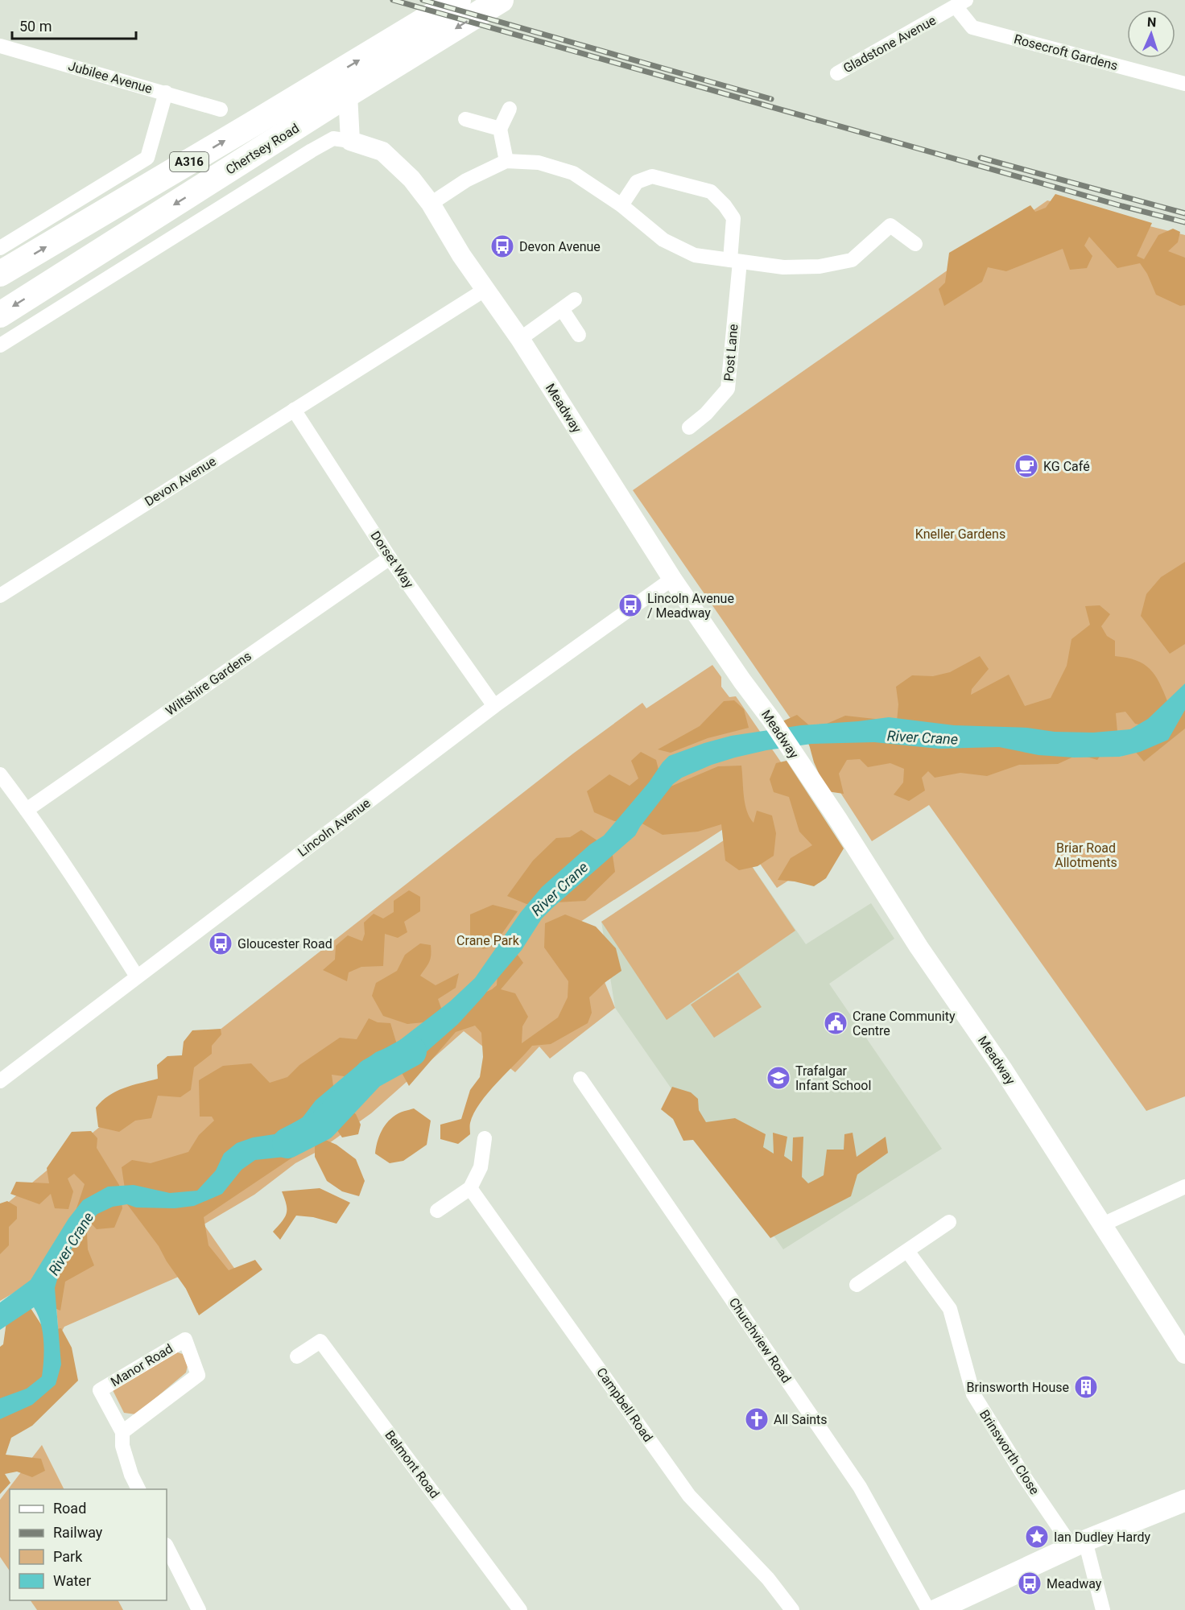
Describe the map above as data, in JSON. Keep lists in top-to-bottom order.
{
  "streets": {
    "highway": ["Chertsey Road", "A316"],
    "street": [
      "Gladstone Avenue",
      "Rosecroft Gardens",
      "Jubilee Avenue",
      "Post Lane",
      "Meadway",
      "Devon Avenue",
      "Dorset Way",
      "Wiltshire Gardens",
      "Lincoln Avenue",
      "Churchview Road",
      "Manor Road",
      "Campbell Road",
      "Brinsworth Close",
      "Belmont Road"
    ]
  },
  "crossings": [
    ["Gladstone Avenue", "Rosecroft Gardens"],
    ["Chertsey Road", "Meadway"],
    ["Meadway", "Devon Avenue"],
    ["Meadway", "Lincoln Avenue"],
    ["Devon Avenue", "Dorset Way"],
    ["Dorset Way", "Wiltshire Gardens"],
    ["Dorset Way", "Lincoln Avenue"]
  ],
  "water": ["River Crane"],
  "parks": ["Kneller Gardens", "Briar Road Allotments", "Crane Park"],
  "places": {
    "bus stop": [
      "Devon Avenue",
      "Lincoln Avenue / Meadway",
      "Gloucester Road",
      "Meadway"
    ],
    "cafe": ["KG Café"],
    "public building": ["Crane Community Centre"],
    "school or university": ["Trafalgar Infant School"],
    "building": ["Brinsworth House"],
    "church": ["All Saints"],
    "place": ["Ian Dudley Hardy"]
  },
  "legend": [
    "Road",
    "Railway",
    "Park",
    "Water"
  ],
  "scale_bar": "50 m",
  "north": "top"
}
